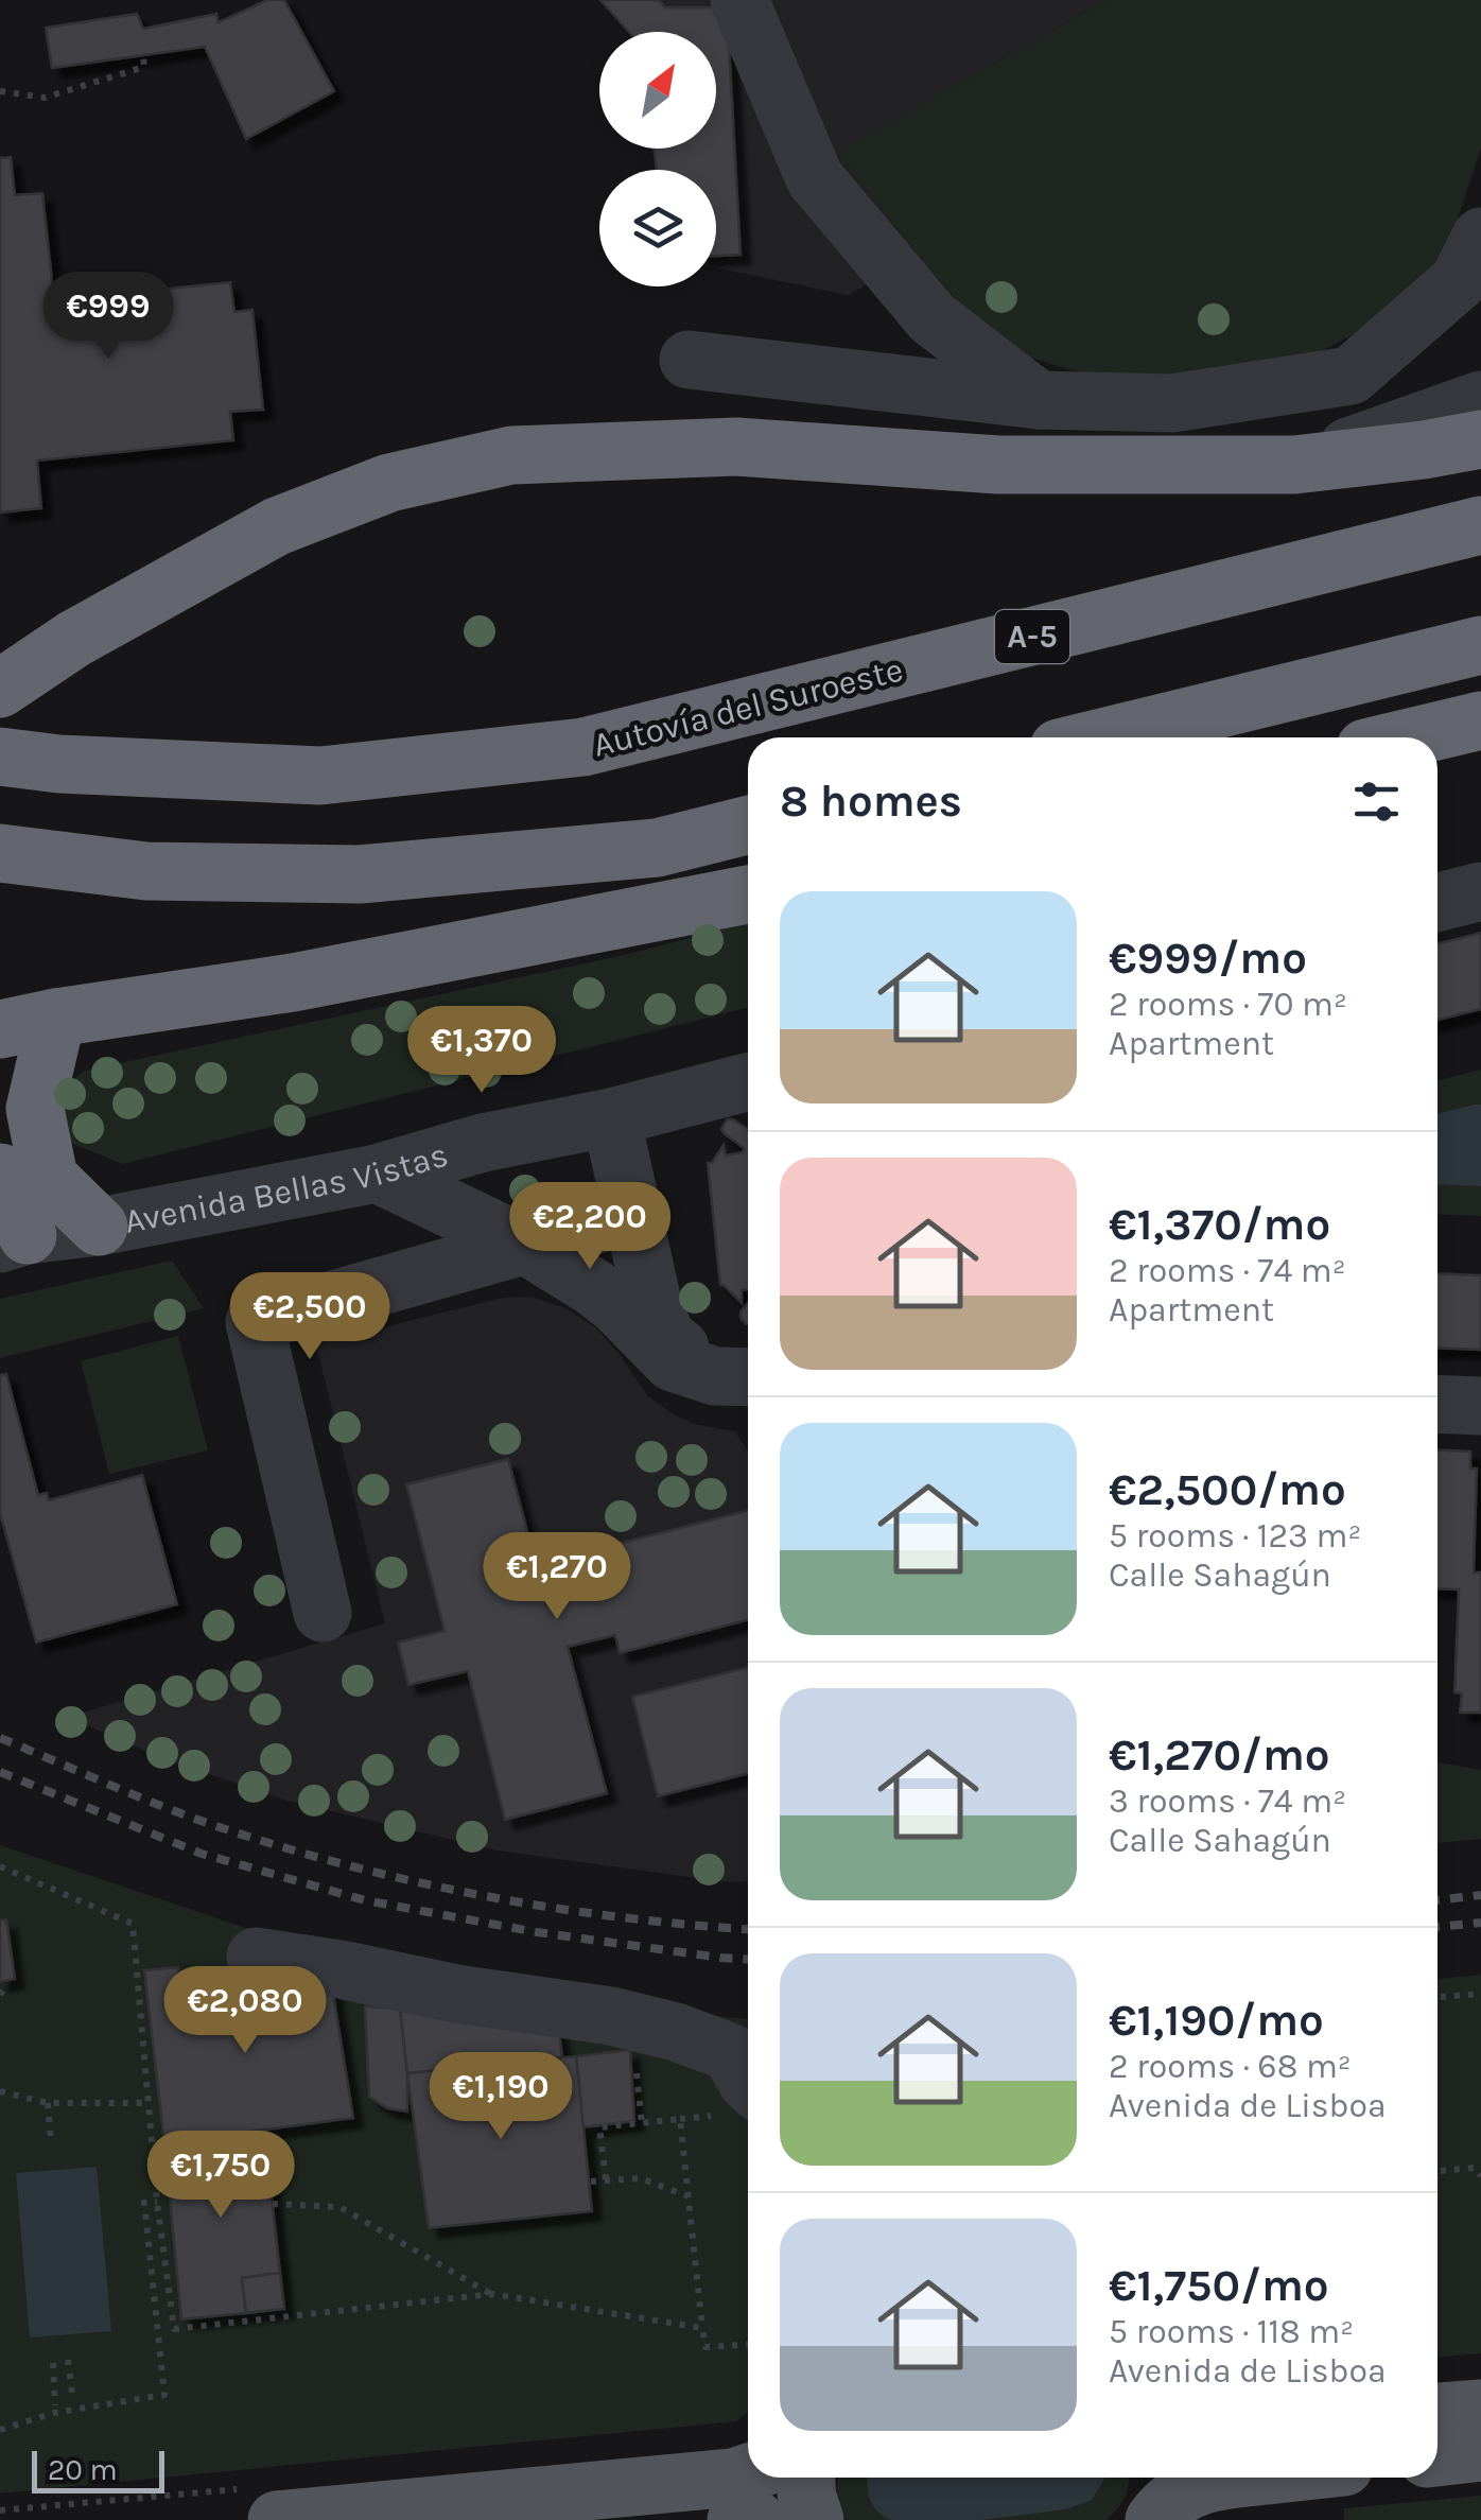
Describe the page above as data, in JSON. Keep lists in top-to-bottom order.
{
  "streets": {
    "highway": ["A-5", "Autovía del Suroeste"],
    "street": ["Avenida Bellas Vistas"]
  },
  "scale_bar": "20 m",
  "north": "top right",
  "page": {
    "price": [
      "€999",
      "€1,370",
      "€2,200",
      "€2,500",
      "€1,270",
      "€2,080",
      "€1,190",
      "€1,750"
    ],
    "heading": "8 homes",
    "list": [
      {
        "name": "€999/mo",
        "note": "2 rooms · 70 m² · Apartment"
      },
      {
        "name": "€1,370/mo",
        "note": "2 rooms · 74 m² · Apartment"
      },
      {
        "name": "€2,500/mo",
        "note": "5 rooms · 123 m² · Calle Sahagún"
      },
      {
        "name": "€1,270/mo",
        "note": "3 rooms · 74 m² · Calle Sahagún"
      },
      {
        "name": "€1,190/mo",
        "note": "2 rooms · 68 m² · Avenida de Lisboa"
      },
      {
        "name": "€1,750/mo",
        "note": "5 rooms · 118 m² · Avenida de Lisboa"
      }
    ],
    "scale": "20 m"
  }
}
